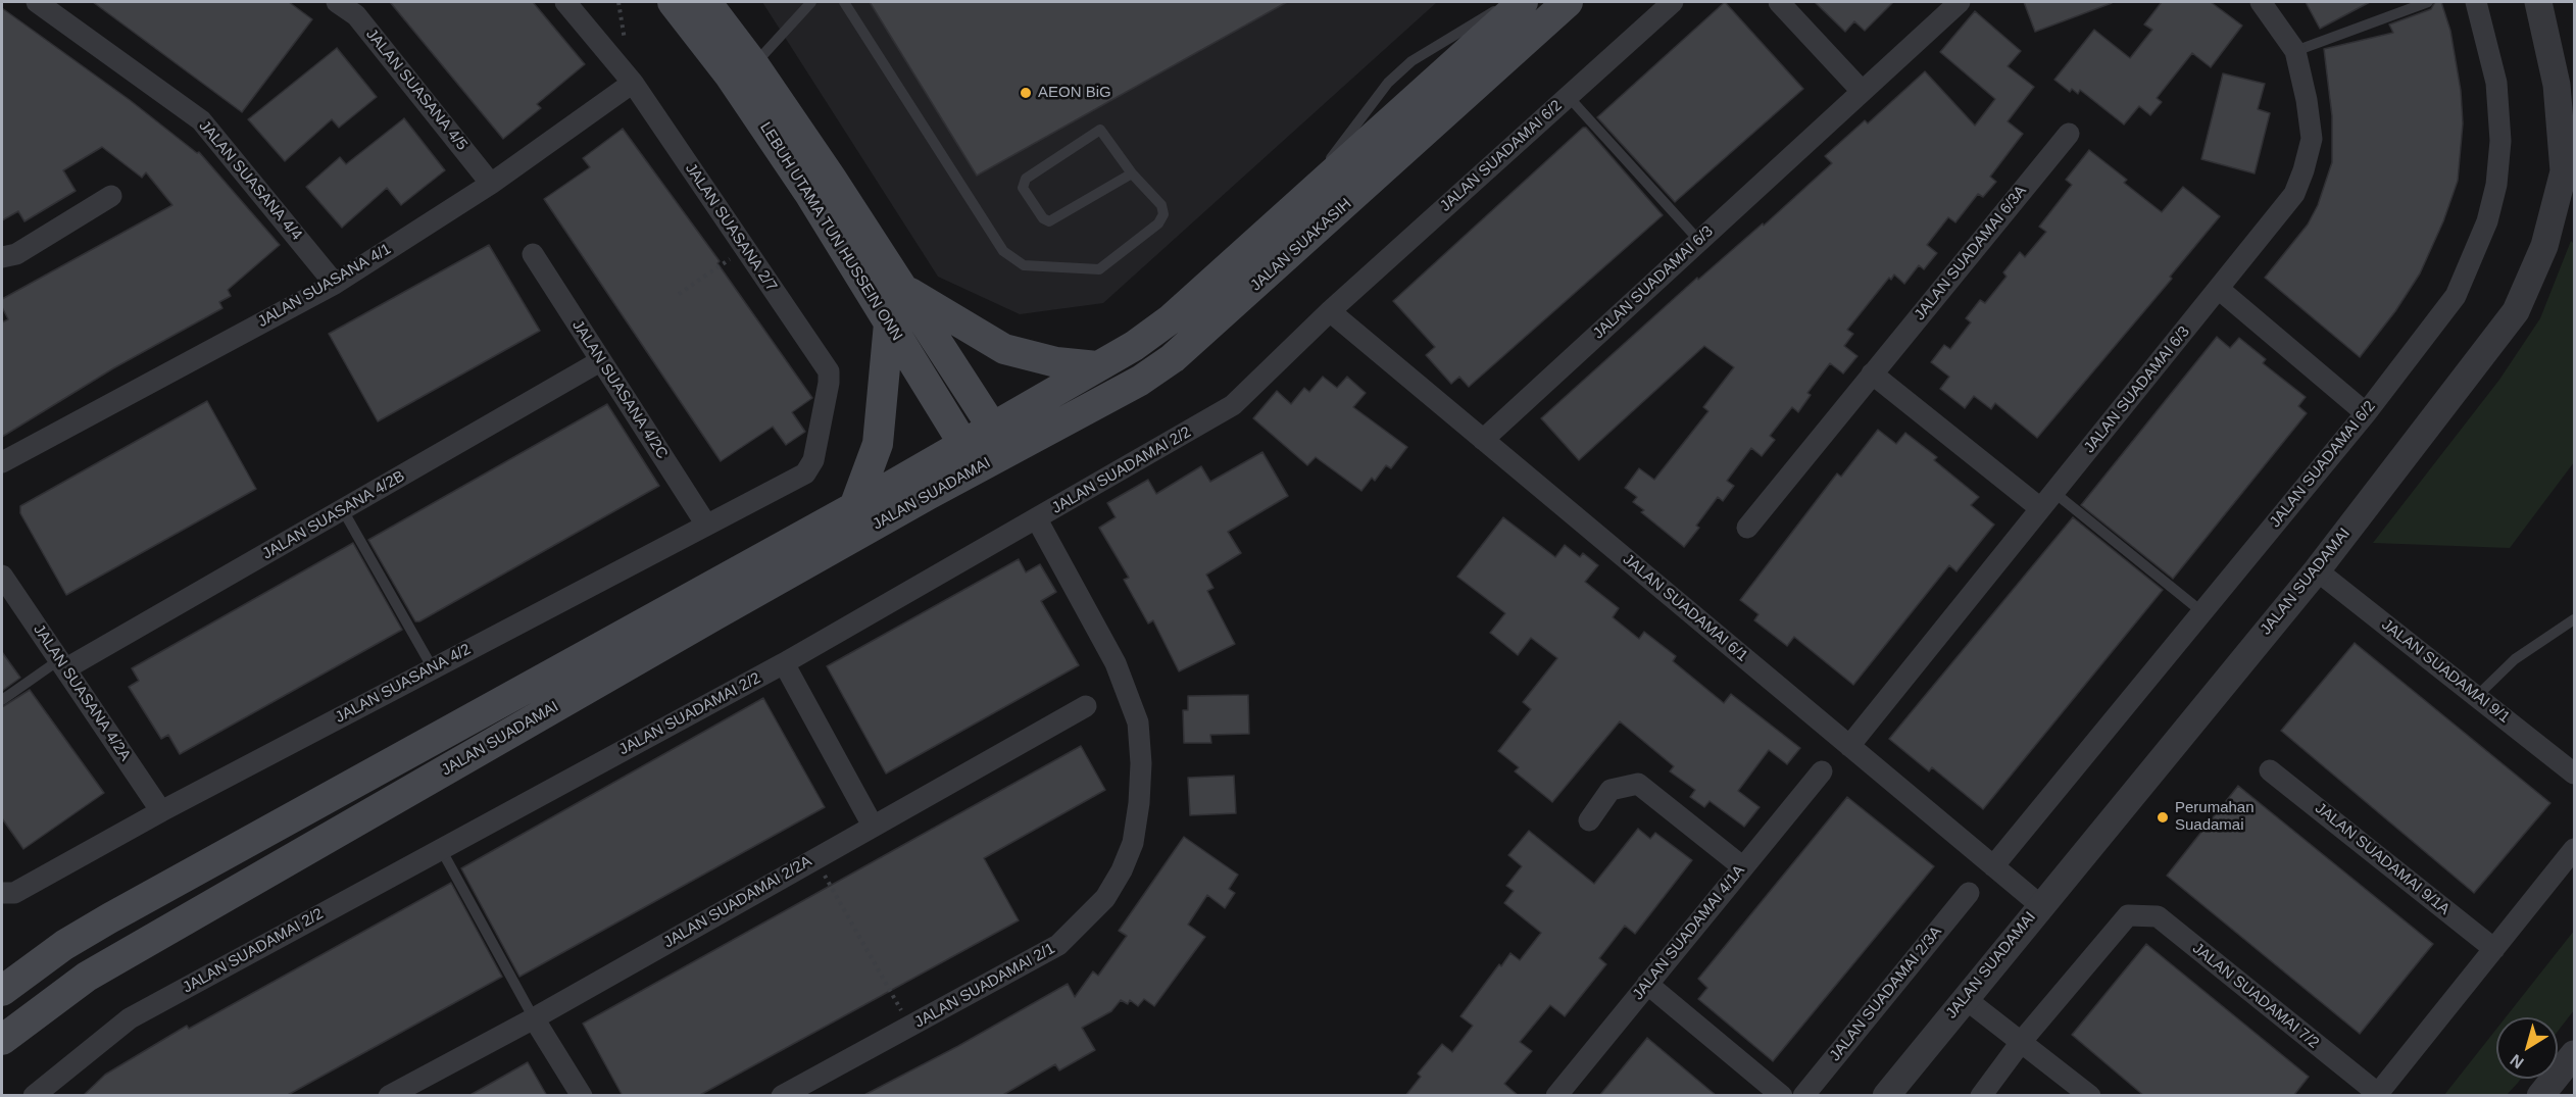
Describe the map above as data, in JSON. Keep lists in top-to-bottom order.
{
  "streets": {
    "main road": ["LEBUH UTAMA TUN HUSSEIN ONN", "JALAN SUAKASIH", "JALAN SUADAMAI"],
    "street": [
      "JALAN SUASANA 4/5",
      "JALAN SUADAMAI 6/2",
      "JALAN SUASANA 4/4",
      "JALAN SUASANA 2/7",
      "JALAN SUADAMAI 6/3A",
      "JALAN SUADAMAI 6/3",
      "JALAN SUASANA 4/1",
      "JALAN SUASANA 4/2C",
      "JALAN SUADAMAI 2/2",
      "JALAN SUASANA 4/2B",
      "JALAN SUADAMAI 6/1",
      "JALAN SUADAMAI 9/1",
      "JALAN SUASANA 4/2",
      "JALAN SUASANA 4/2A",
      "JALAN SUADAMAI 9/1A",
      "JALAN SUADAMAI 2/2A",
      "JALAN SUADAMAI 4/1A",
      "JALAN SUADAMAI 2/1",
      "JALAN SUADAMAI 2/3A",
      "JALAN SUADAMAI 7/2"
    ]
  },
  "crossings": [
    ["JALAN SUASANA 4/5", "JALAN SUASANA 4/1"],
    ["JALAN SUADAMAI 6/2", "JALAN SUADAMAI 2/2"],
    ["JALAN SUADAMAI 6/2", "JALAN SUADAMAI 6/1"],
    ["JALAN SUASANA 4/4", "JALAN SUASANA 4/1"],
    ["JALAN SUASANA 2/7", "JALAN SUASANA 4/1"],
    ["JALAN SUASANA 2/7", "JALAN SUASANA 4/2"],
    ["LEBUH UTAMA TUN HUSSEIN ONN", "JALAN SUAKASIH"],
    ["LEBUH UTAMA TUN HUSSEIN ONN", "JALAN SUADAMAI"],
    ["JALAN SUAKASIH", "JALAN SUADAMAI"],
    ["JALAN SUADAMAI 6/3", "JALAN SUADAMAI 6/1"],
    ["JALAN SUASANA 4/2C", "JALAN SUASANA 4/2B"],
    ["JALAN SUASANA 4/2C", "JALAN SUASANA 4/2"],
    ["JALAN SUADAMAI 2/2", "JALAN SUADAMAI 6/1"],
    ["JALAN SUADAMAI 2/2", "JALAN SUADAMAI 2/1"],
    ["JALAN SUADAMAI", "JALAN SUADAMAI 6/1"],
    ["JALAN SUADAMAI", "JALAN SUADAMAI 9/1"],
    ["JALAN SUASANA 4/2B", "JALAN SUASANA 4/2A"],
    ["JALAN SUASANA 4/2", "JALAN SUASANA 4/2A"]
  ],
  "places": ["AEON BiG", "Perumahan Suadamai"],
  "north": "bottom left"
}
